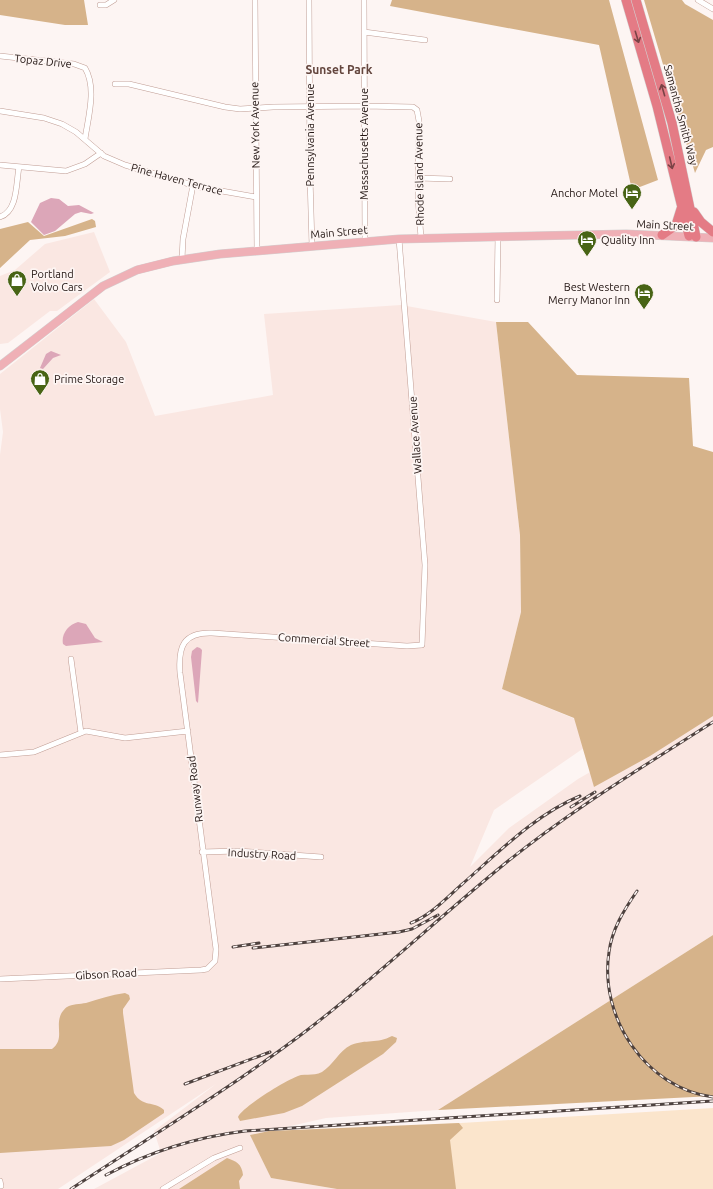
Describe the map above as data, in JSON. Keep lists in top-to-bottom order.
{
  "streets": {
    "highway": ["Samantha Smith Way"],
    "main road": ["Main Street"],
    "street": [
      "Topaz Drive",
      "New York Avenue",
      "Pennsylvania Avenue",
      "Massachusetts Avenue",
      "Rhode Island Avenue",
      "Pine Haven Terrace",
      "Wallace Avenue",
      "Commercial Street",
      "Runway Road",
      "Industry Road",
      "Gibson Road"
    ]
  },
  "crossings": [
    ["Topaz Drive", "Pine Haven Terrace"],
    ["Samantha Smith Way", "Main Street"],
    ["New York Avenue", "Pine Haven Terrace"],
    ["New York Avenue", "Main Street"],
    ["Pennsylvania Avenue", "Main Street"],
    ["Massachusetts Avenue", "Rhode Island Avenue"],
    ["Massachusetts Avenue", "Main Street"],
    ["Rhode Island Avenue", "Main Street"],
    ["Main Street", "Wallace Avenue"],
    ["Wallace Avenue", "Commercial Street"],
    ["Commercial Street", "Runway Road"],
    ["Runway Road", "Industry Road"],
    ["Runway Road", "Gibson Road"]
  ],
  "districts": ["Sunset Park"],
  "places": {
    "hotel": ["Anchor Motel", "Quality Inn", "Best Western Merry Manor Inn"],
    "shop": ["Portland Volvo Cars", "Prime Storage"]
  }
}
